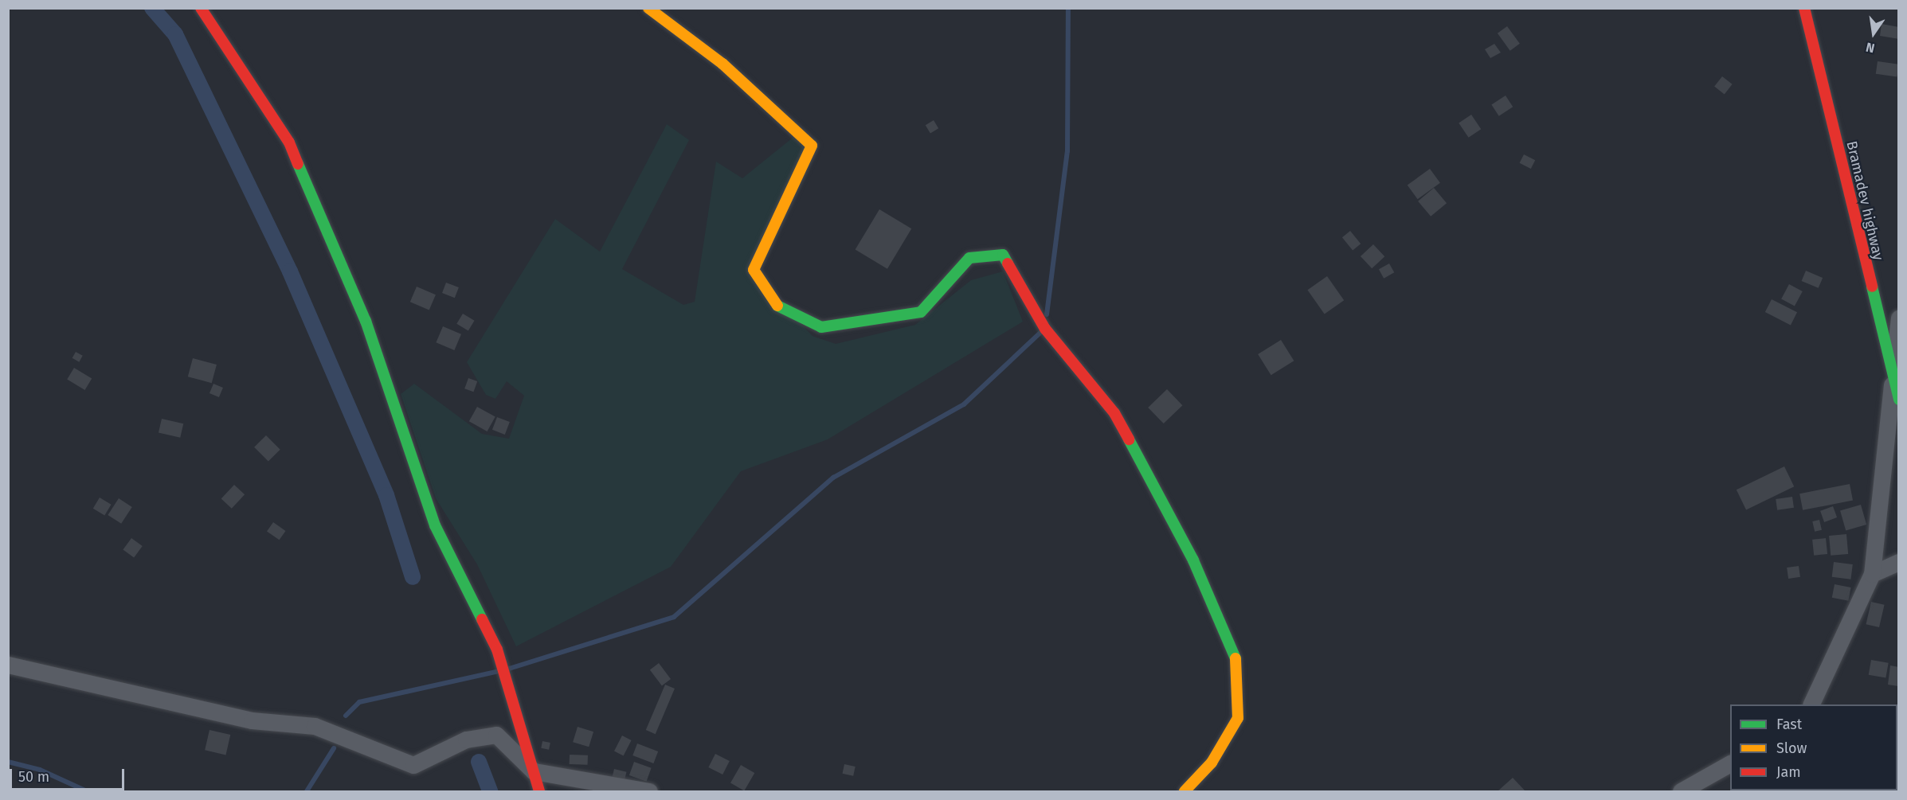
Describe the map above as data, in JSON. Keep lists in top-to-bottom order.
{
  "streets": {
    "street": ["Bramadev highway"]
  },
  "legend": ["Fast", "Slow", "Jam"],
  "scale_bar": "50 m",
  "north": "bottom"
}
